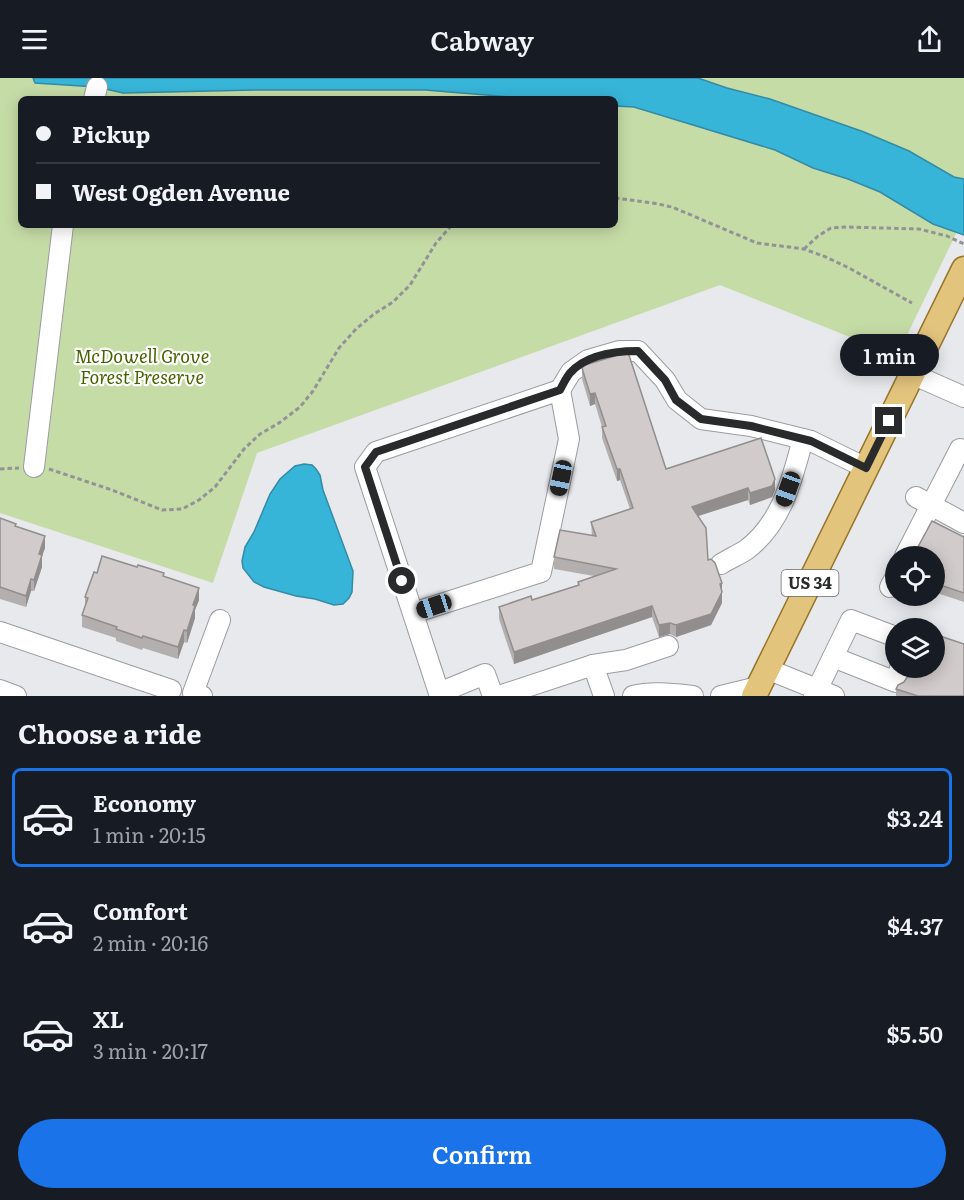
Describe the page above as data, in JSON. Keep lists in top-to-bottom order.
{
  "streets": {
    "main road": ["US 34"]
  },
  "parks": ["McDowell Grove Forest Preserve"],
  "page": {
    "header": "Cabway",
    "banner": ["Pickup", "West Ogden Avenue"],
    "bubble": "1 min",
    "heading": "Choose a ride",
    "list": [
      {
        "name": "Economy",
        "note": "1 min · 20:15",
        "value": "$3.24"
      },
      {
        "name": "Comfort",
        "note": "2 min · 20:16",
        "value": "$4.37"
      },
      {
        "name": "XL",
        "note": "3 min · 20:17",
        "value": "$5.50"
      }
    ],
    "buttons": "Confirm"
  }
}
